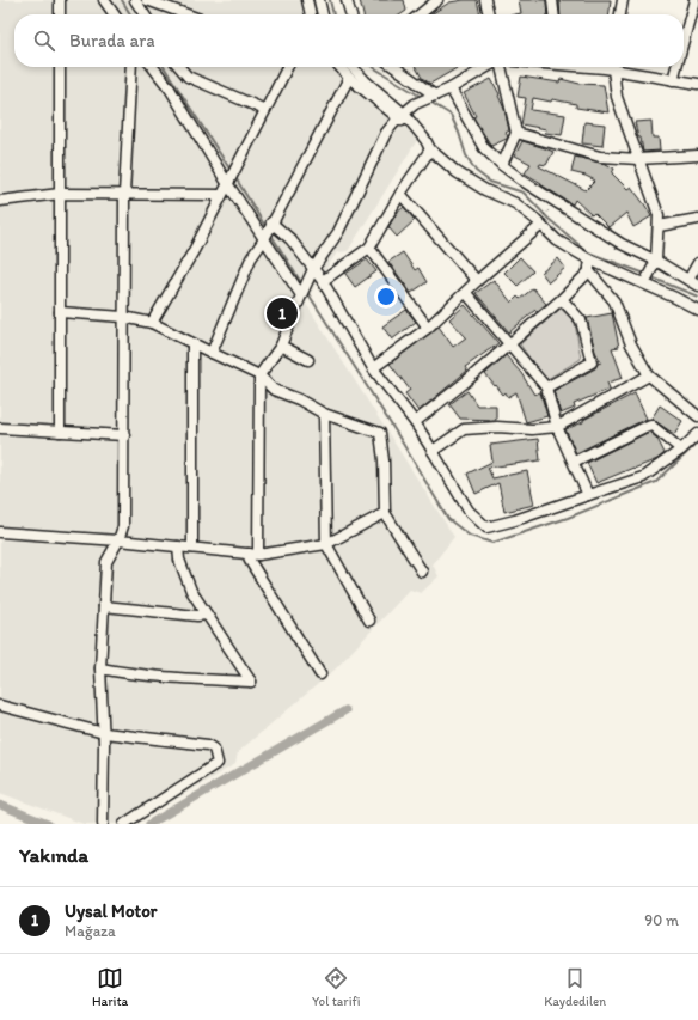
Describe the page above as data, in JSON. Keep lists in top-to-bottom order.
{
  "page": {
    "search": "Burada ara",
    "pins": "1",
    "heading": "Yakında",
    "list": [
      {
        "mark": "1",
        "name": "Uysal Motor",
        "note": "Mağaza",
        "value": "90 m"
      }
    ],
    "nav": ["Harita", "Yol tarifi", "Kaydedilen"]
  }
}
